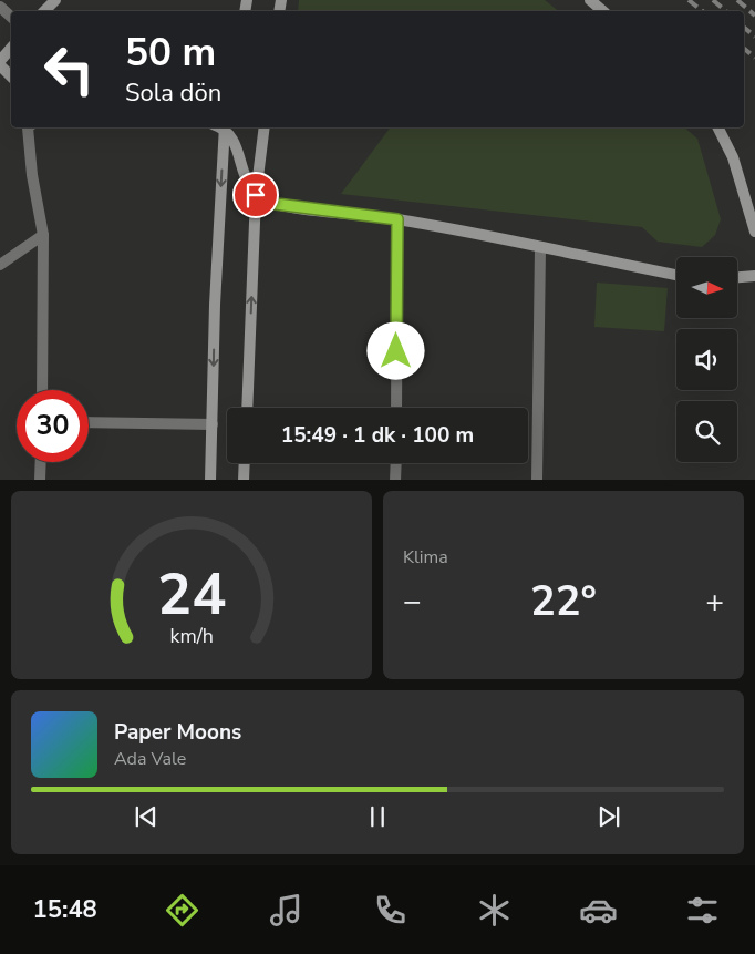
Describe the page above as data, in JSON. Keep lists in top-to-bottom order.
{
  "north": "right",
  "page": {
    "turn": ["50 m", "Sola dön"],
    "limit": "30",
    "trip": "15:49 · 1 dk · 100 m",
    "tile": "Klima",
    "heat": ["−", "22°", "+"],
    "song": ["Paper Moons", "Ada Vale"],
    "tabs": "15:48",
    "gauge": ["24", "km/h"]
  }
}
